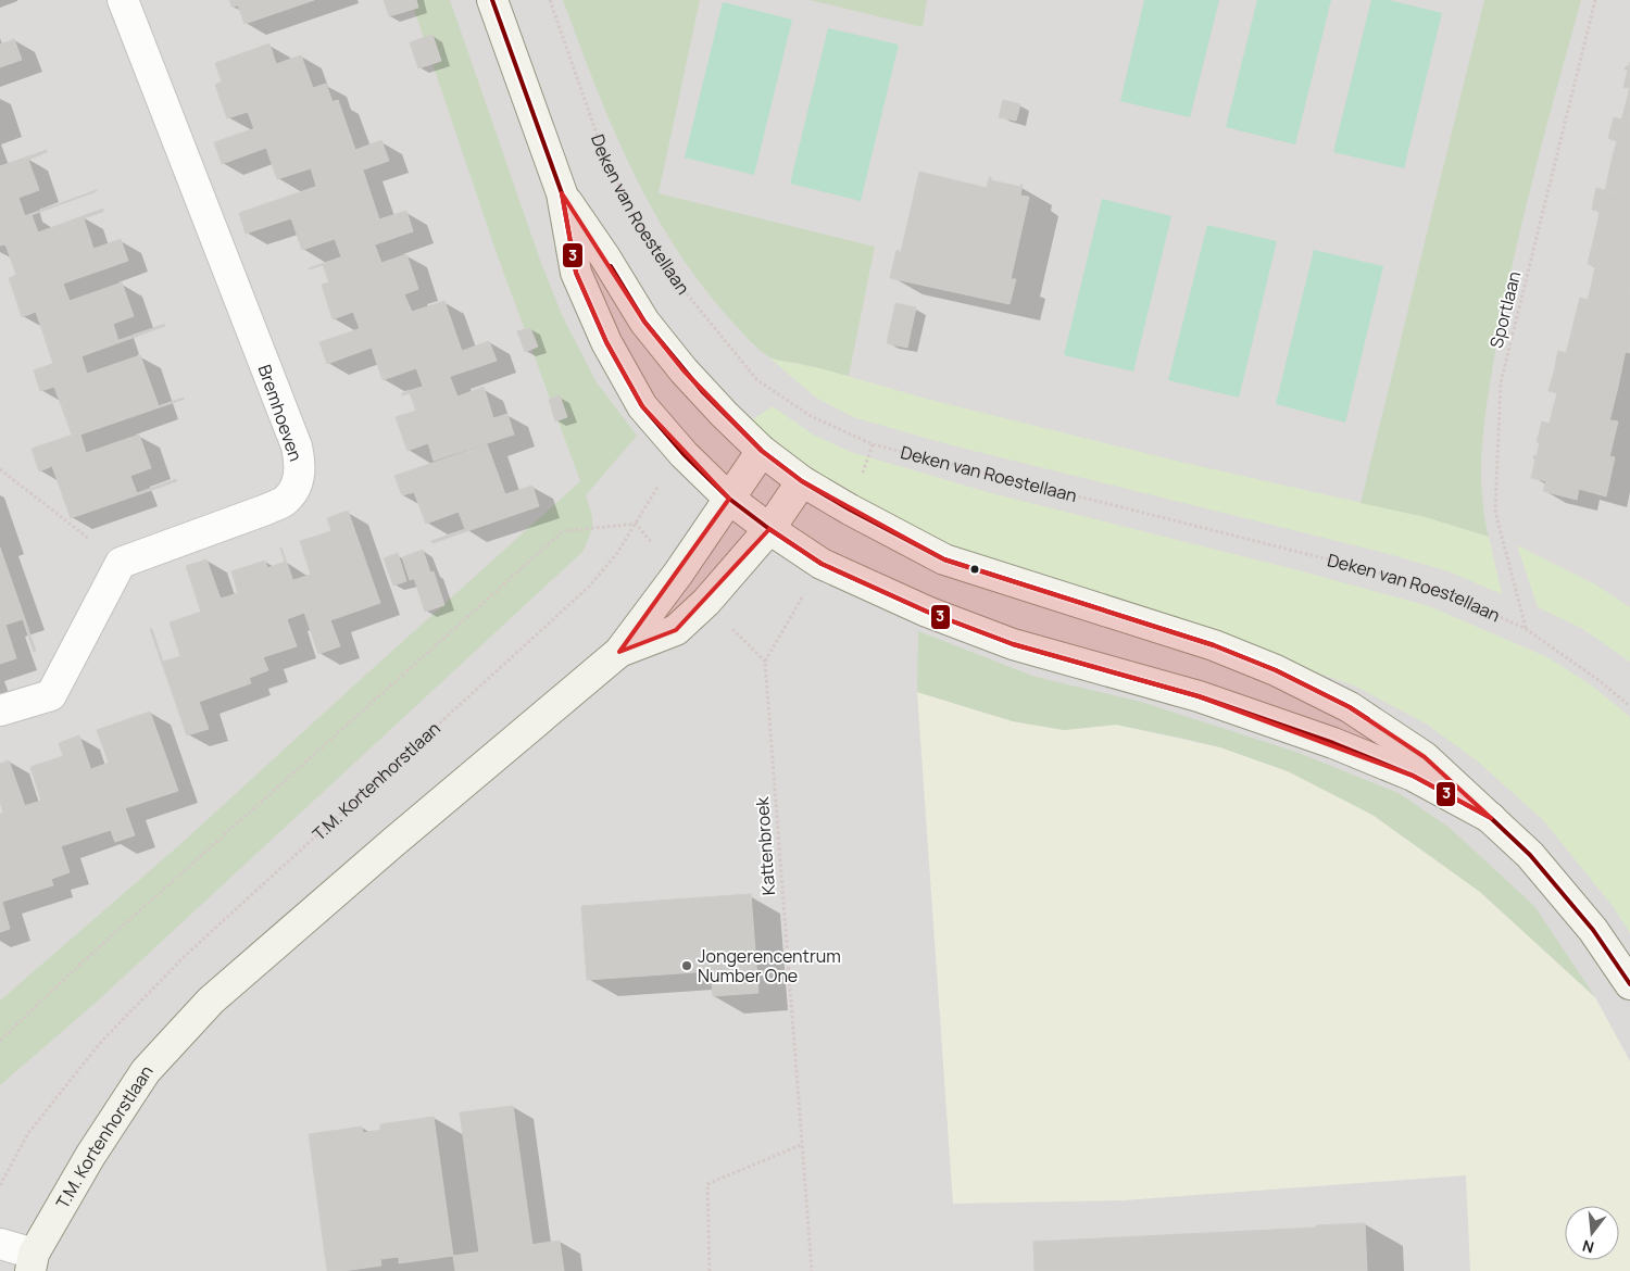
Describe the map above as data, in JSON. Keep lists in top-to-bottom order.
{
  "streets": {
    "main road": ["T.M. Kortenhorstlaan"],
    "street": ["Bremhoeven"],
    "path": ["Deken van Roestellaan", "Sportlaan", "Kattenbroek"]
  },
  "crossings": [
    ["Deken van Roestellaan", "Sportlaan"]
  ],
  "places": ["Jongerencentrum Number One"],
  "lines": ["transit line 3"],
  "north": "bottom"
}
